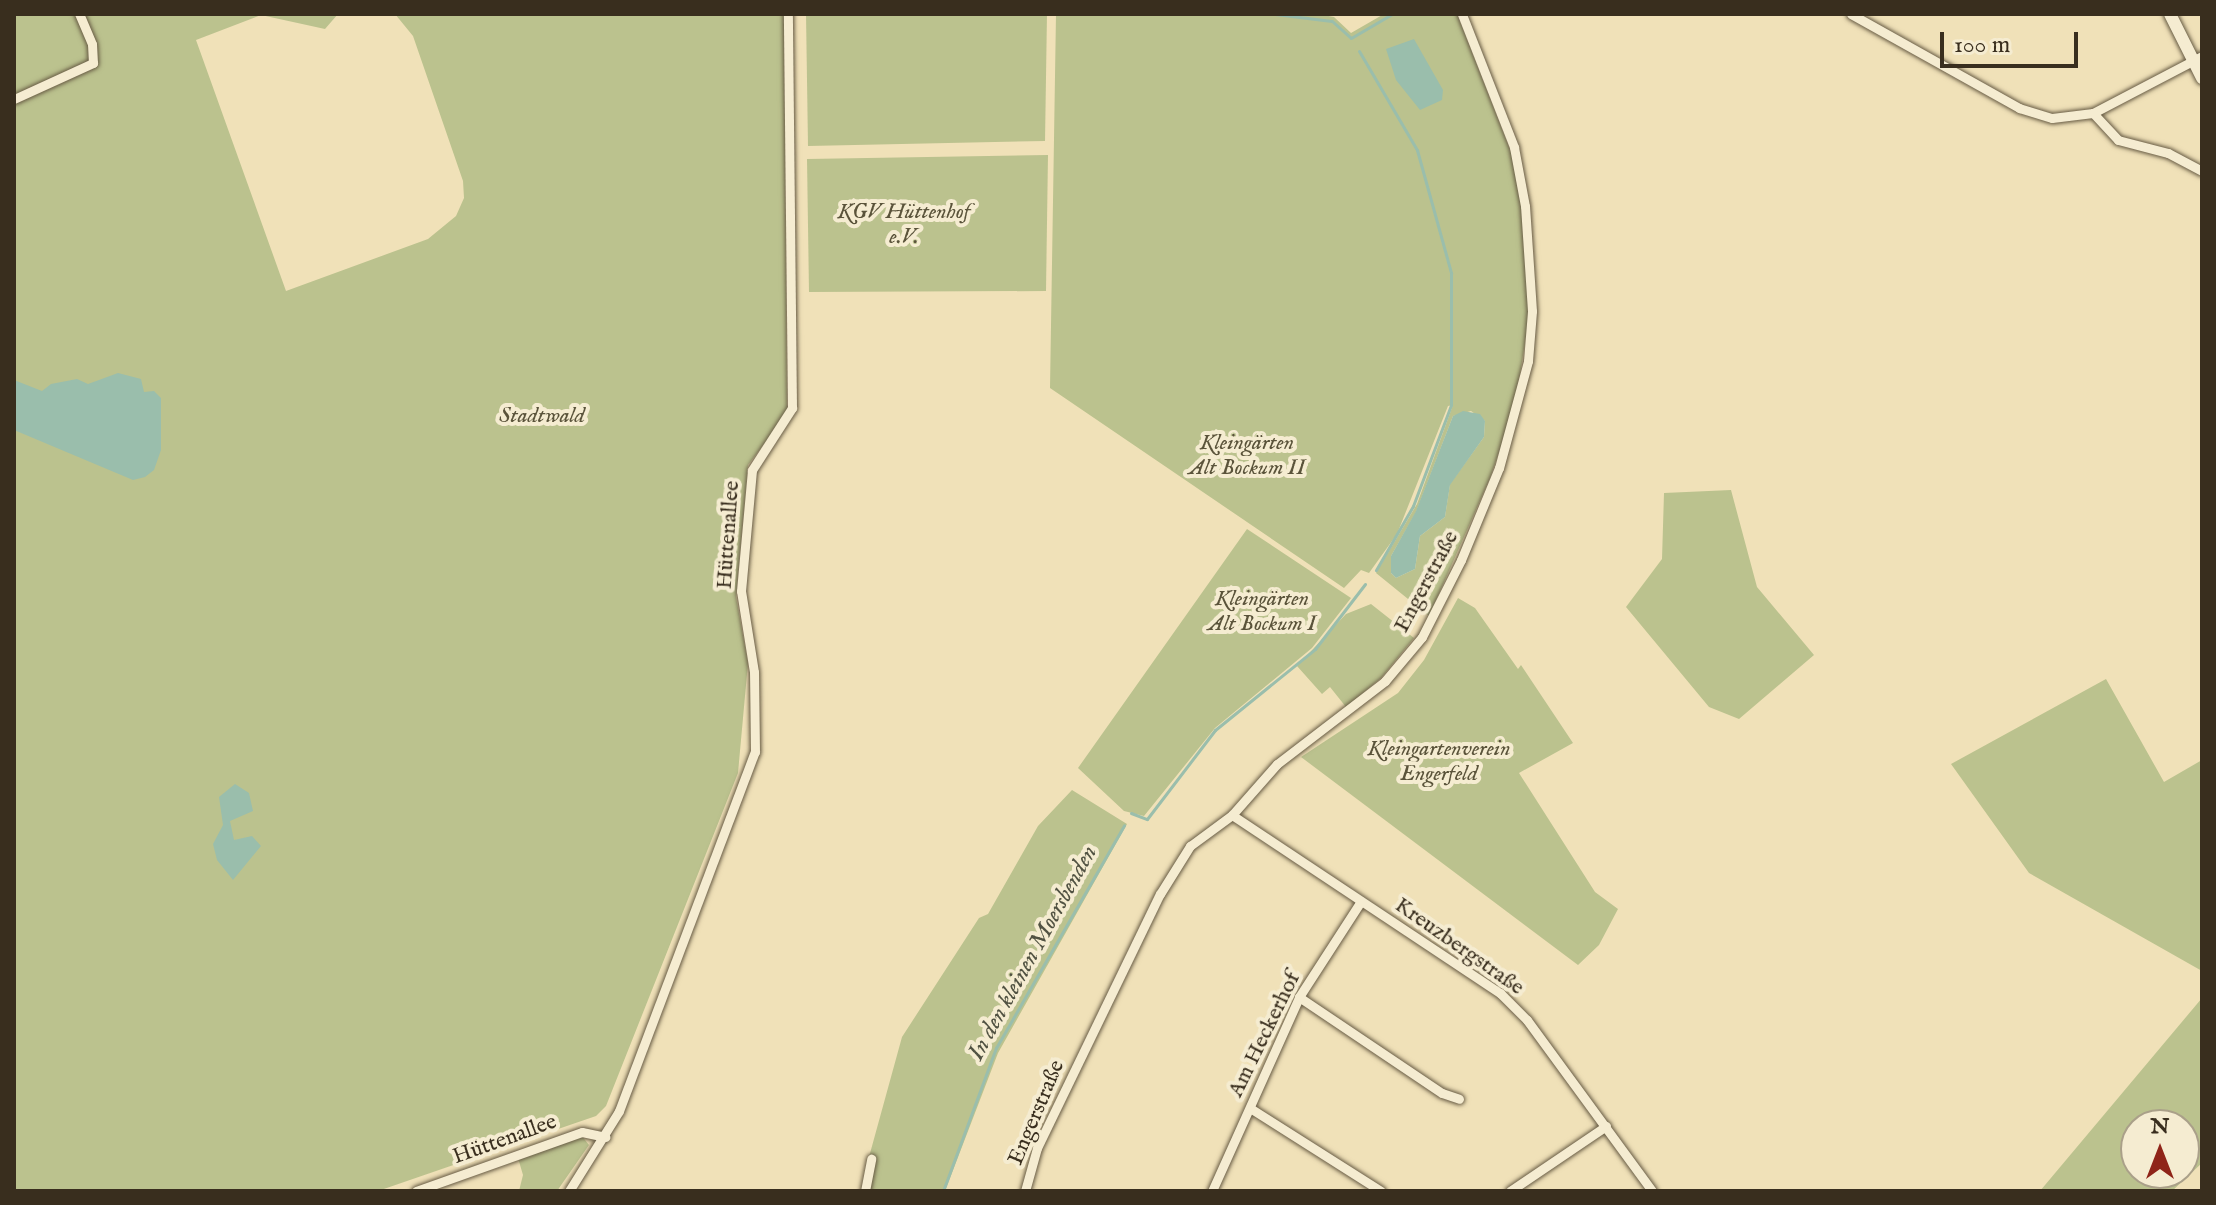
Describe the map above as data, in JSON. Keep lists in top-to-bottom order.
{
  "streets": {
    "street": [
      "Hüttenallee",
      "Engerstraße",
      "Kreuzbergstraße",
      "Am Heckerhof"
    ]
  },
  "crossings": [
    ["Engerstraße", "Kreuzbergstraße"],
    ["Kreuzbergstraße", "Am Heckerhof"]
  ],
  "water": ["In den kleinen Moersbenden"],
  "parks": [
    "KGV Hüttenhof e.V.",
    "Stadtwald",
    "Kleingärten Alt Bockum II",
    "Kleingärten Alt Bockum I",
    "Kleingartenverein Engerfeld"
  ],
  "scale_bar": "100 m",
  "north": "top"
}
